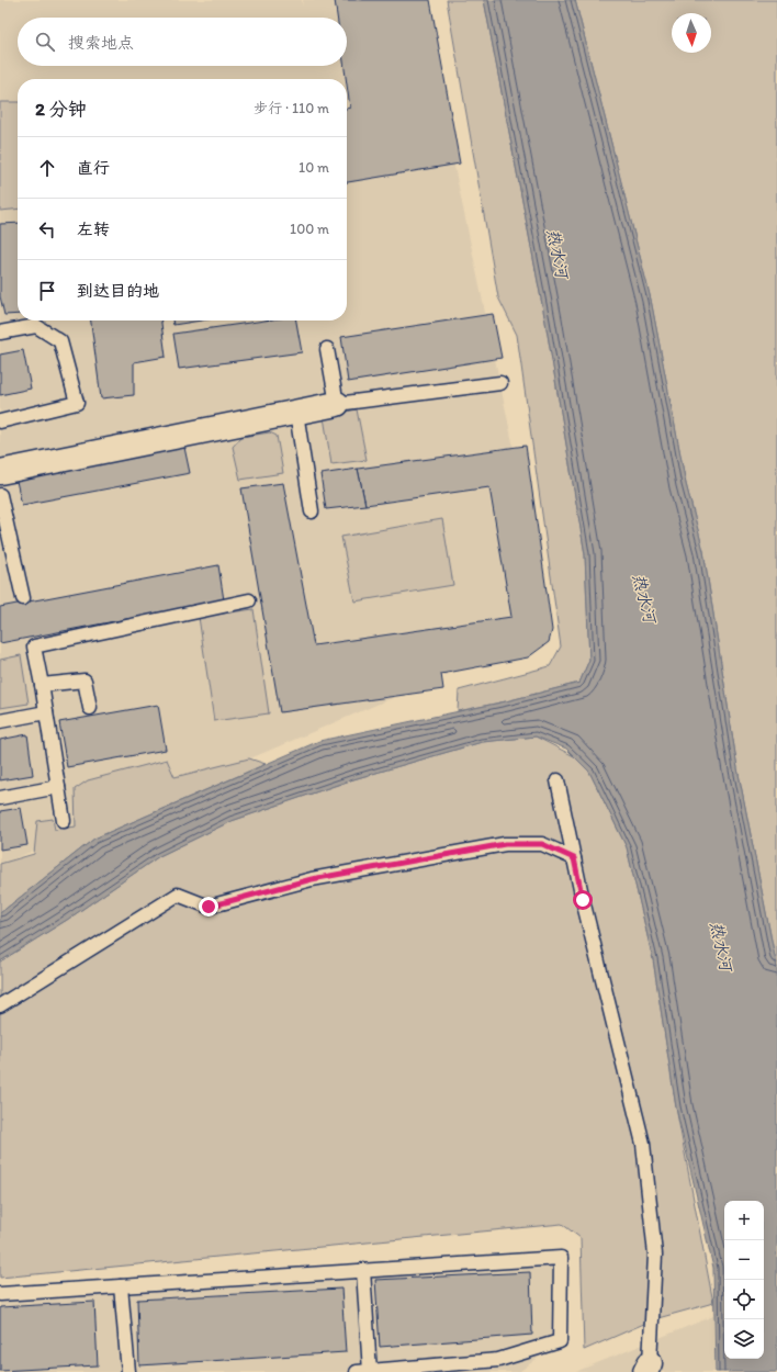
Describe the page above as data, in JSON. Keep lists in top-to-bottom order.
{
  "water": ["热水河"],
  "north": "bottom",
  "page": {
    "search": "搜索地点",
    "heading": ["2 分钟", "步行 · 110 m"],
    "list": [
      ["直行", "10 m"],
      ["左转", "100 m"],
      "到达目的地"
    ],
    "map_buttons": ["+", "−"]
  }
}
